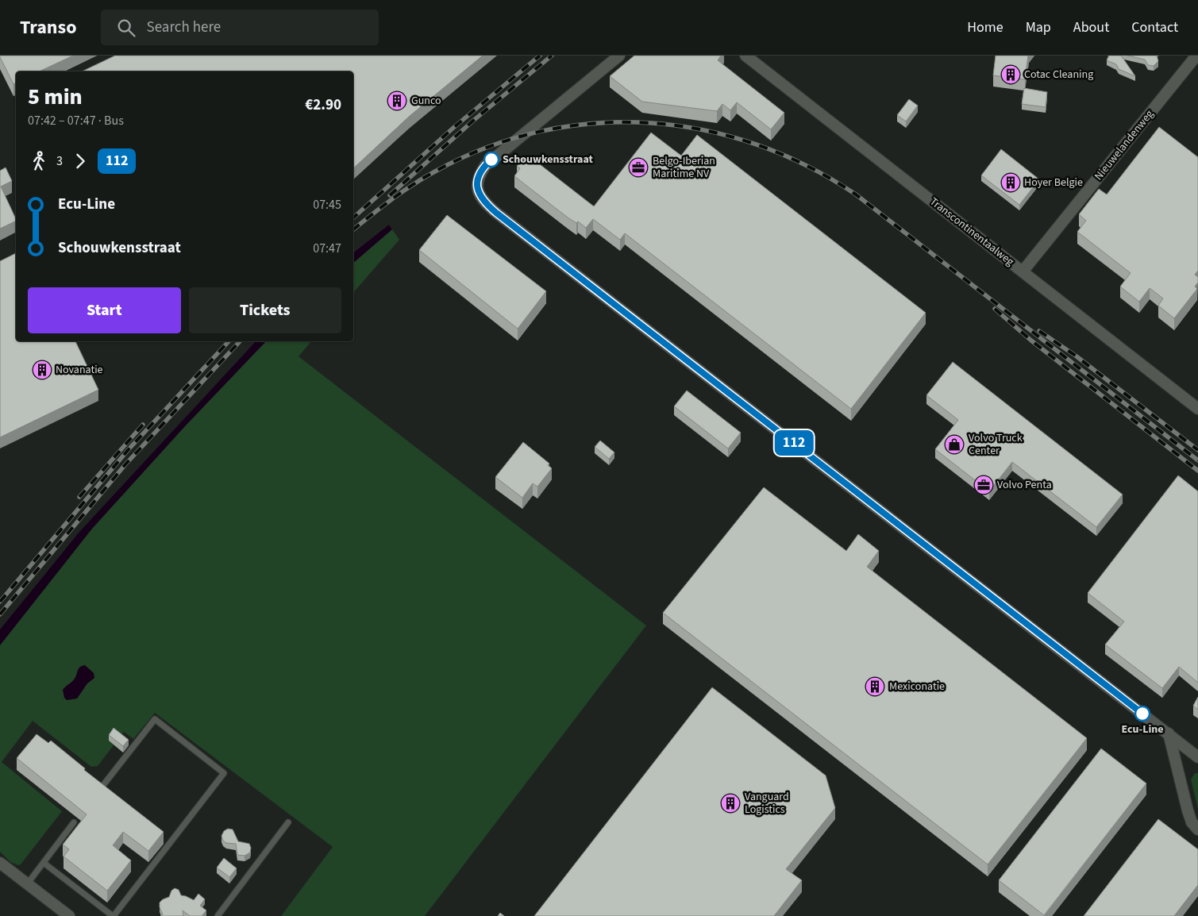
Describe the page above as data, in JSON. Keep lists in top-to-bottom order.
{
  "streets": {
    "street": ["Nieuwelandenweg", "Transcontinentaalweg"]
  },
  "crossings": [
    ["Nieuwelandenweg", "Transcontinentaalweg"]
  ],
  "places": {
    "building": [
      "Cotac Cleaning",
      "Gunco",
      "Hoyer Belgie",
      "Novanatie",
      "Mexiconatie",
      "Vanguard Logistics"
    ],
    "other": ["Schouwkensstraat", "Ecu-Line"],
    "office": ["Belgo-Iberian Maritime NV", "Volvo Penta"],
    "shop": ["Volvo Truck Center"]
  },
  "lines": ["bus line 112"],
  "page": {
    "header": "Transo",
    "search": "Search here",
    "nav": [
      "Home",
      "Map",
      "About",
      "Contact"
    ],
    "on_map": "112",
    "heading": ["5 min", "07:42 – 07:47 · Bus", "€2.90"],
    "legs": ["3", "112"],
    "list": [
      {
        "name": "Ecu-Line",
        "value": "07:45"
      },
      {
        "name": "Schouwkensstraat",
        "value": "07:47"
      }
    ],
    "buttons": ["Start", "Tickets"]
  }
}
